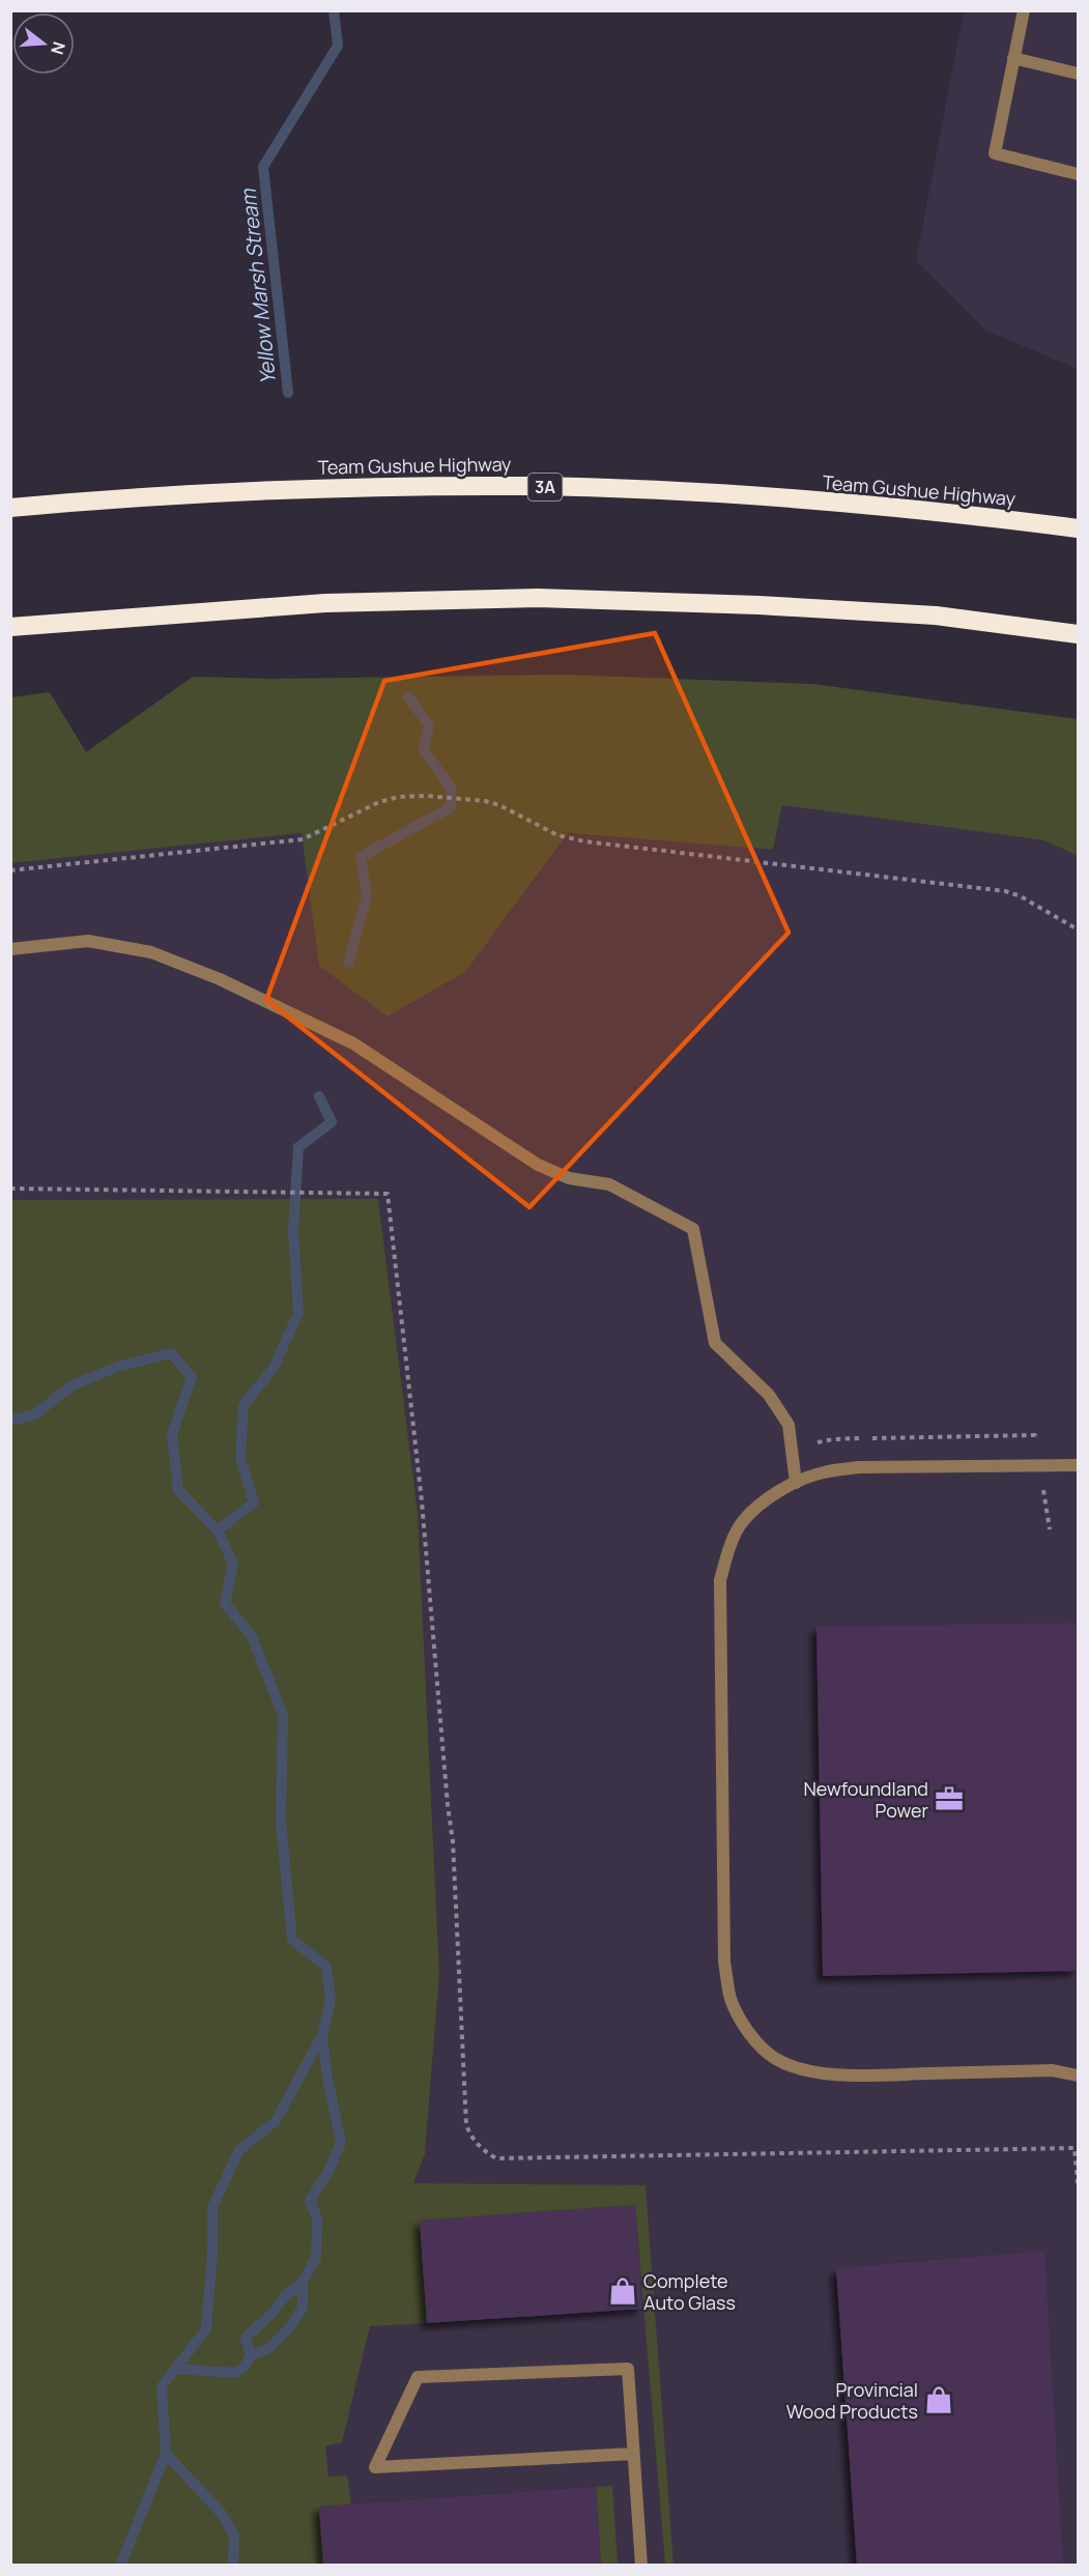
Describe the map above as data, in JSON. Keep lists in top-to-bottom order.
{
  "streets": {
    "highway": ["Team Gushue Highway", "3A"]
  },
  "water": ["Yellow Marsh Stream"],
  "places": {
    "office": ["Newfoundland Power"],
    "shop": ["Complete Auto Glass", "Provincial Wood Products"]
  },
  "north": "right"
}
